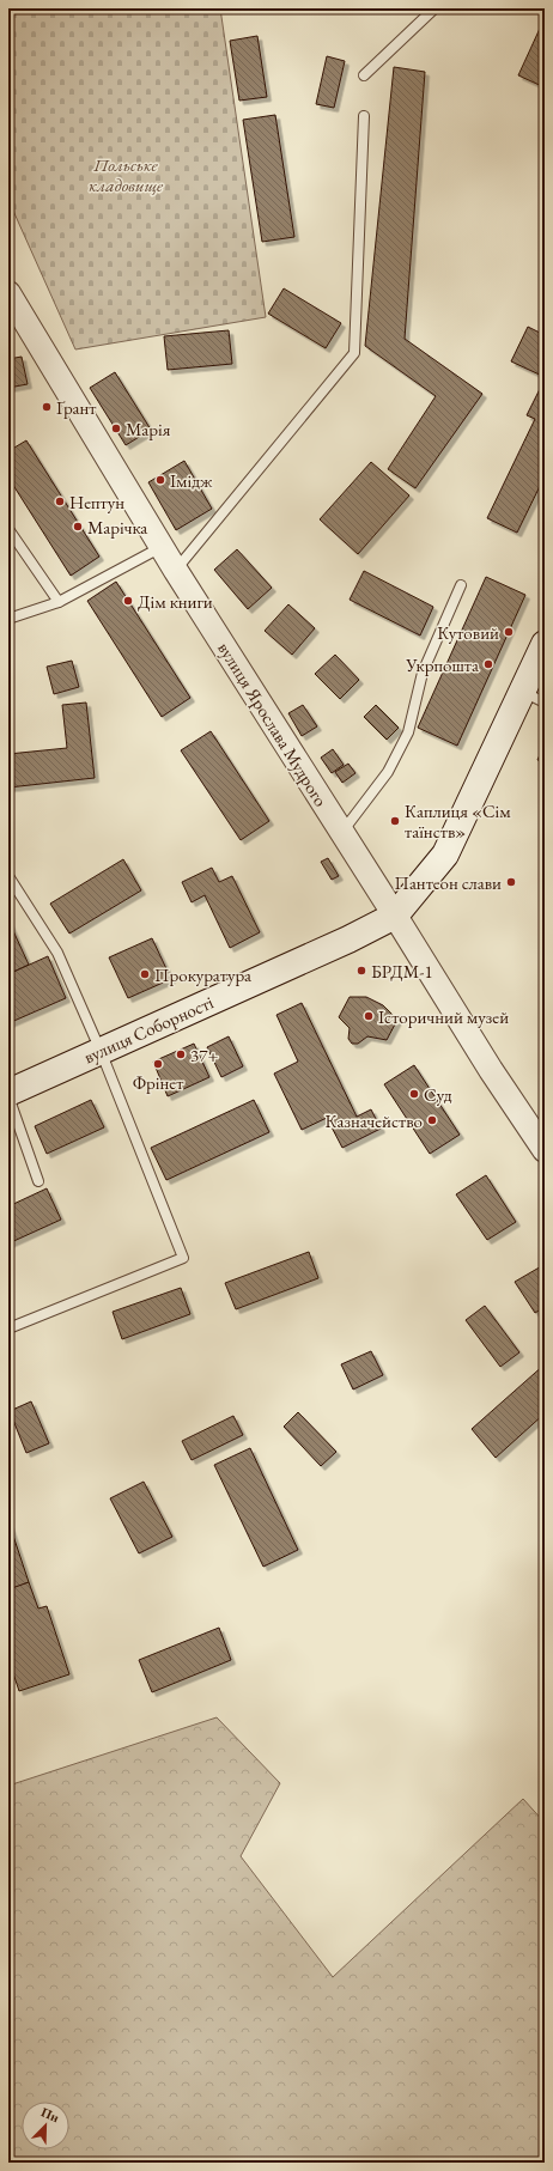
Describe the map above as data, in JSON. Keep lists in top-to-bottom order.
{
  "streets": {
    "main road": ["вулиця Соборності"],
    "street": ["вулиця Ярослава Мудрого"]
  },
  "crossings": [
    ["вулиця Ярослава Мудрого", "вулиця Соборності"]
  ],
  "parks": ["Польське кладовище"],
  "places": [
    "Ґрант",
    "Марія",
    "Імідж",
    "Нептун",
    "Марічка",
    "Дім книги",
    "Кутовий",
    "Укрпошта",
    "Каплиця «Сім таїнств»",
    "Пантеон слави",
    "БРДМ-1",
    "Прокуратура",
    "Історичний музей",
    "37+",
    "Фрінет",
    "Суд",
    "Казначейство"
  ],
  "north": "top right"
}
